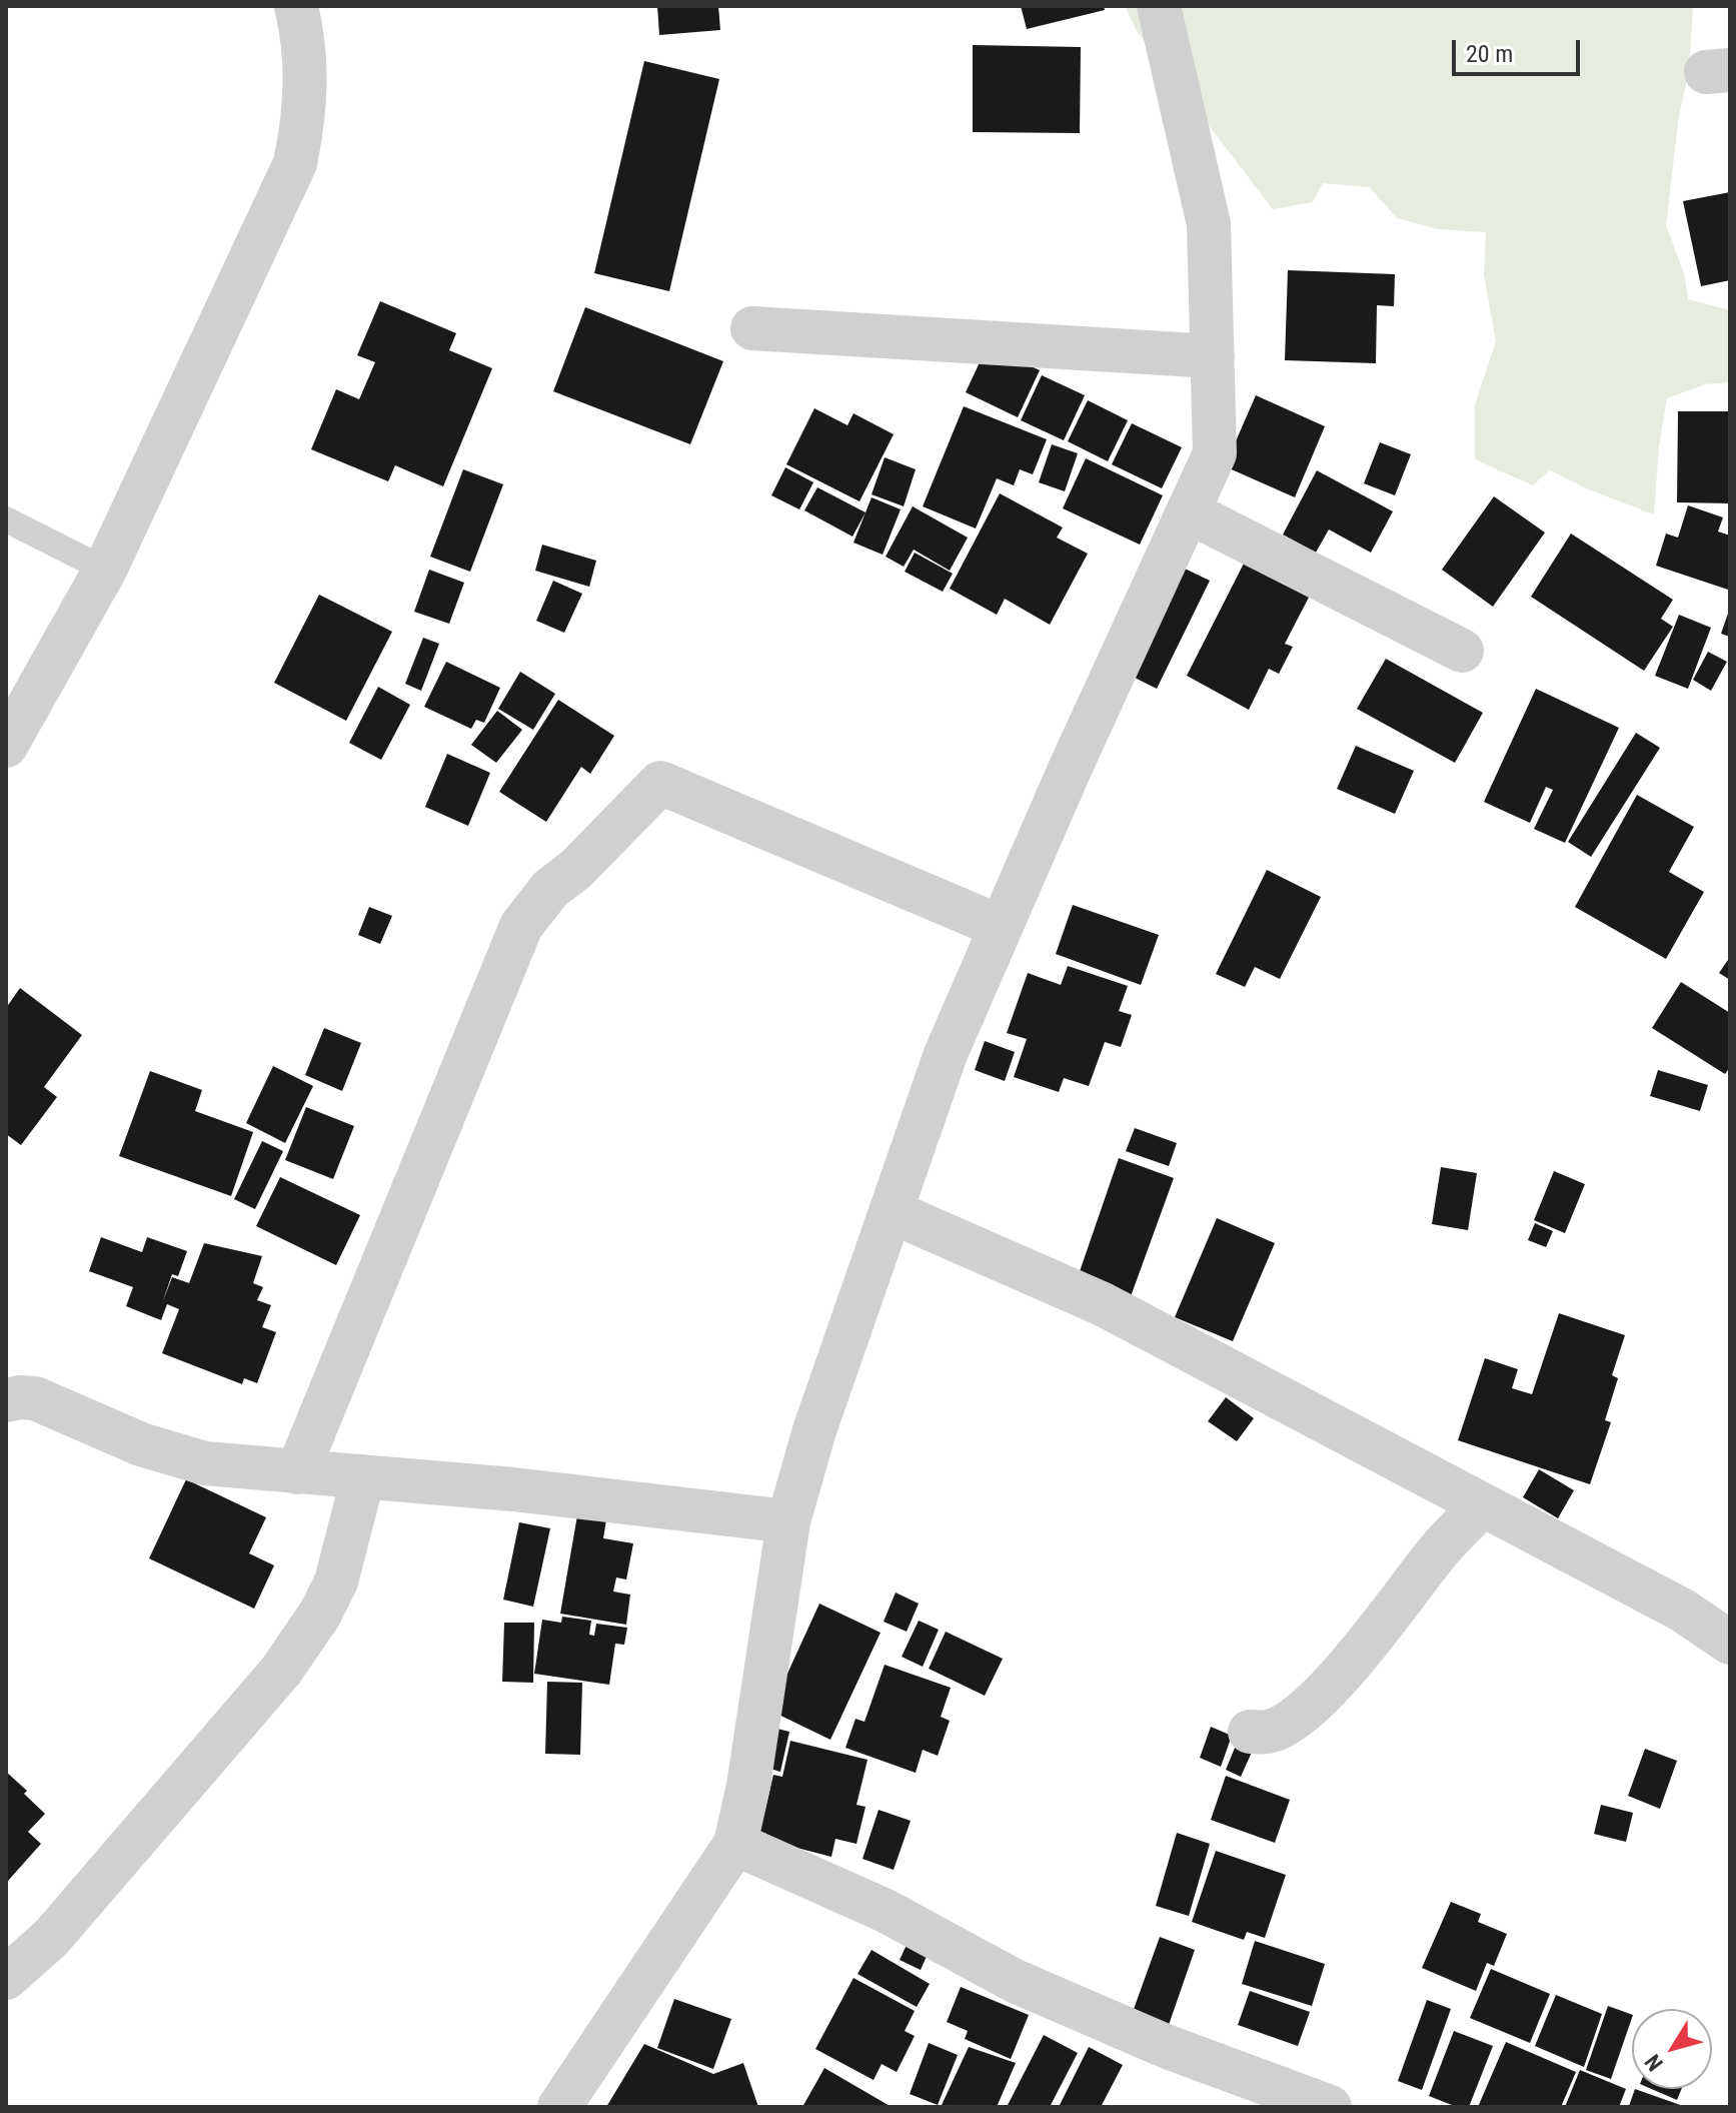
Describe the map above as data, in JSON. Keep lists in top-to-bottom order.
{
  "scale_bar": "20 m",
  "north": "bottom left"
}
